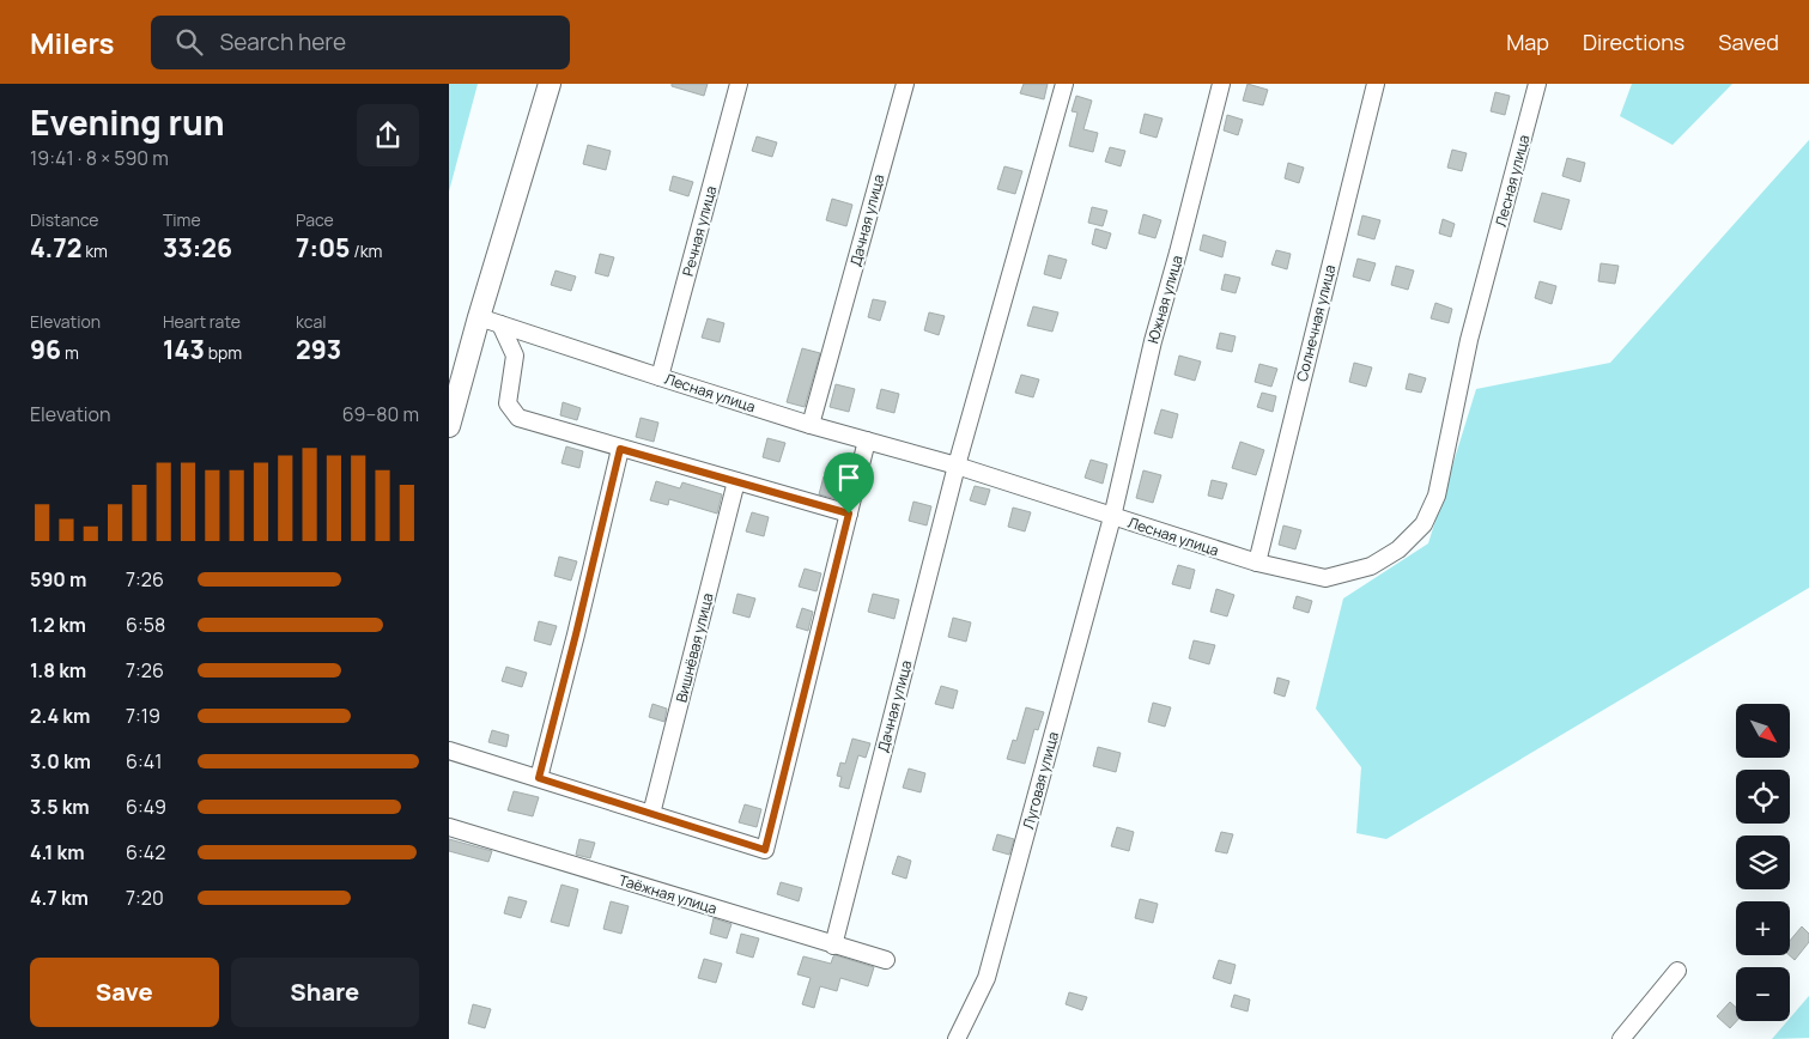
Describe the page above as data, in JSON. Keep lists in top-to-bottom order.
{
  "streets": {
    "street": [
      "Лесная улица",
      "Дачная улица",
      "Речная улица",
      "Южная улица",
      "Солнечная улица",
      "Вишнёвая улица",
      "Луговая улица",
      "Таёжная улица"
    ]
  },
  "crossings": [
    ["Лесная улица", "Дачная улица"],
    ["Лесная улица", "Речная улица"],
    ["Лесная улица", "Южная улица"],
    ["Лесная улица", "Солнечная улица"],
    ["Лесная улица", "Луговая улица"],
    ["Дачная улица", "Таёжная улица"],
    ["Южная улица", "Луговая улица"]
  ],
  "north": "bottom right",
  "page": {
    "header": "Milers",
    "search": "Search here",
    "nav": ["Map", "Directions", "Saved"],
    "heading": ["Evening run", "19:41 · 8 × 590 m"],
    "stats": [
      ["Distance", "4.72 km"],
      ["Time", "33:26"],
      ["Pace", "7:05 /km"],
      ["Elevation", "96 m"],
      ["Heart rate", "143 bpm"],
      ["kcal", "293"]
    ],
    "chart": ["Elevation", "69–80 m"],
    "list": [
      {
        "name": "590 m",
        "note": "7:26"
      },
      {
        "name": "1.2 km",
        "note": "6:58"
      },
      {
        "name": "1.8 km",
        "note": "7:26"
      },
      {
        "name": "2.4 km",
        "note": "7:19"
      },
      {
        "name": "3.0 km",
        "note": "6:41"
      },
      {
        "name": "3.5 km",
        "note": "6:49"
      },
      {
        "name": "4.1 km",
        "note": "6:42"
      },
      {
        "name": "4.7 km",
        "note": "7:20"
      }
    ],
    "map_buttons": ["+", "−"],
    "buttons": ["Save", "Share"]
  }
}
